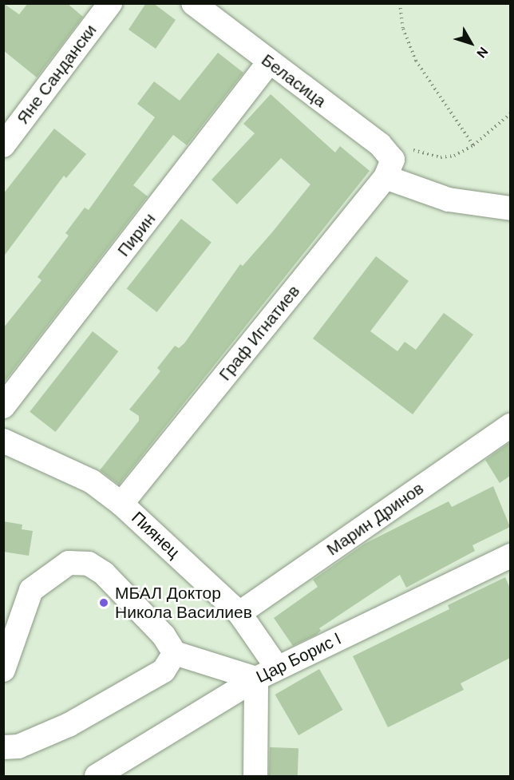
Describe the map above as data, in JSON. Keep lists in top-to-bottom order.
{
  "streets": {
    "street": [
      "Яне Сандански",
      "Беласица",
      "Пирин",
      "Граф Игнатиев",
      "Марин Дринов",
      "Пиянец",
      "Цар Борис I"
    ]
  },
  "crossings": [
    ["Беласица", "Пирин"],
    ["Беласица", "Граф Игнатиев"],
    ["Граф Игнатиев", "Пиянец"],
    ["Марин Дринов", "Пиянец"],
    ["Пиянец", "Цар Борис I"]
  ],
  "places": ["МБАЛ Доктор Никола Василиев"],
  "north": "bottom right"
}
